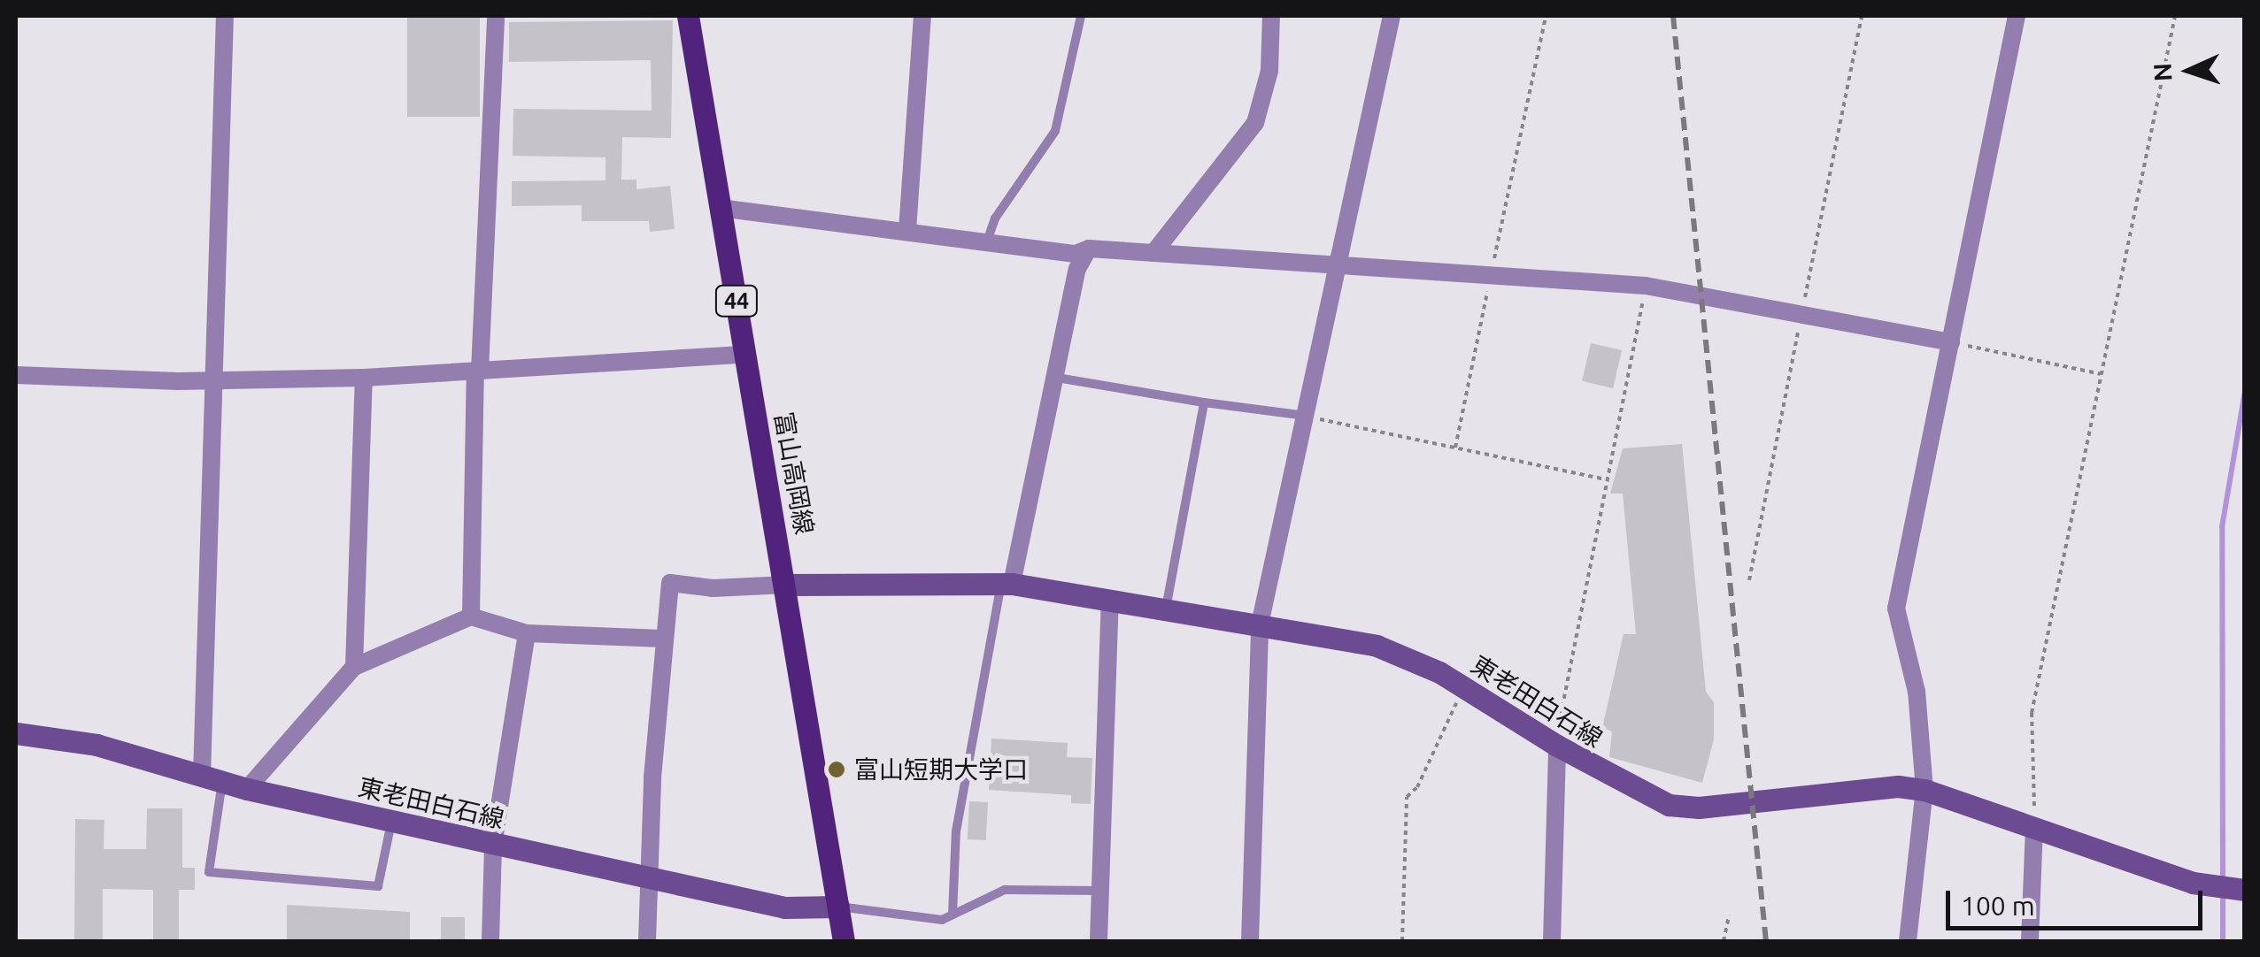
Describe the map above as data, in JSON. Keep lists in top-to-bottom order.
{
  "streets": {
    "main road": ["44", "富山高岡線", "東老田白石線"]
  },
  "crossings": [
    ["富山高岡線", "東老田白石線"]
  ],
  "places": ["富山短期大学口"],
  "scale_bar": "100 m",
  "north": "left"
}
